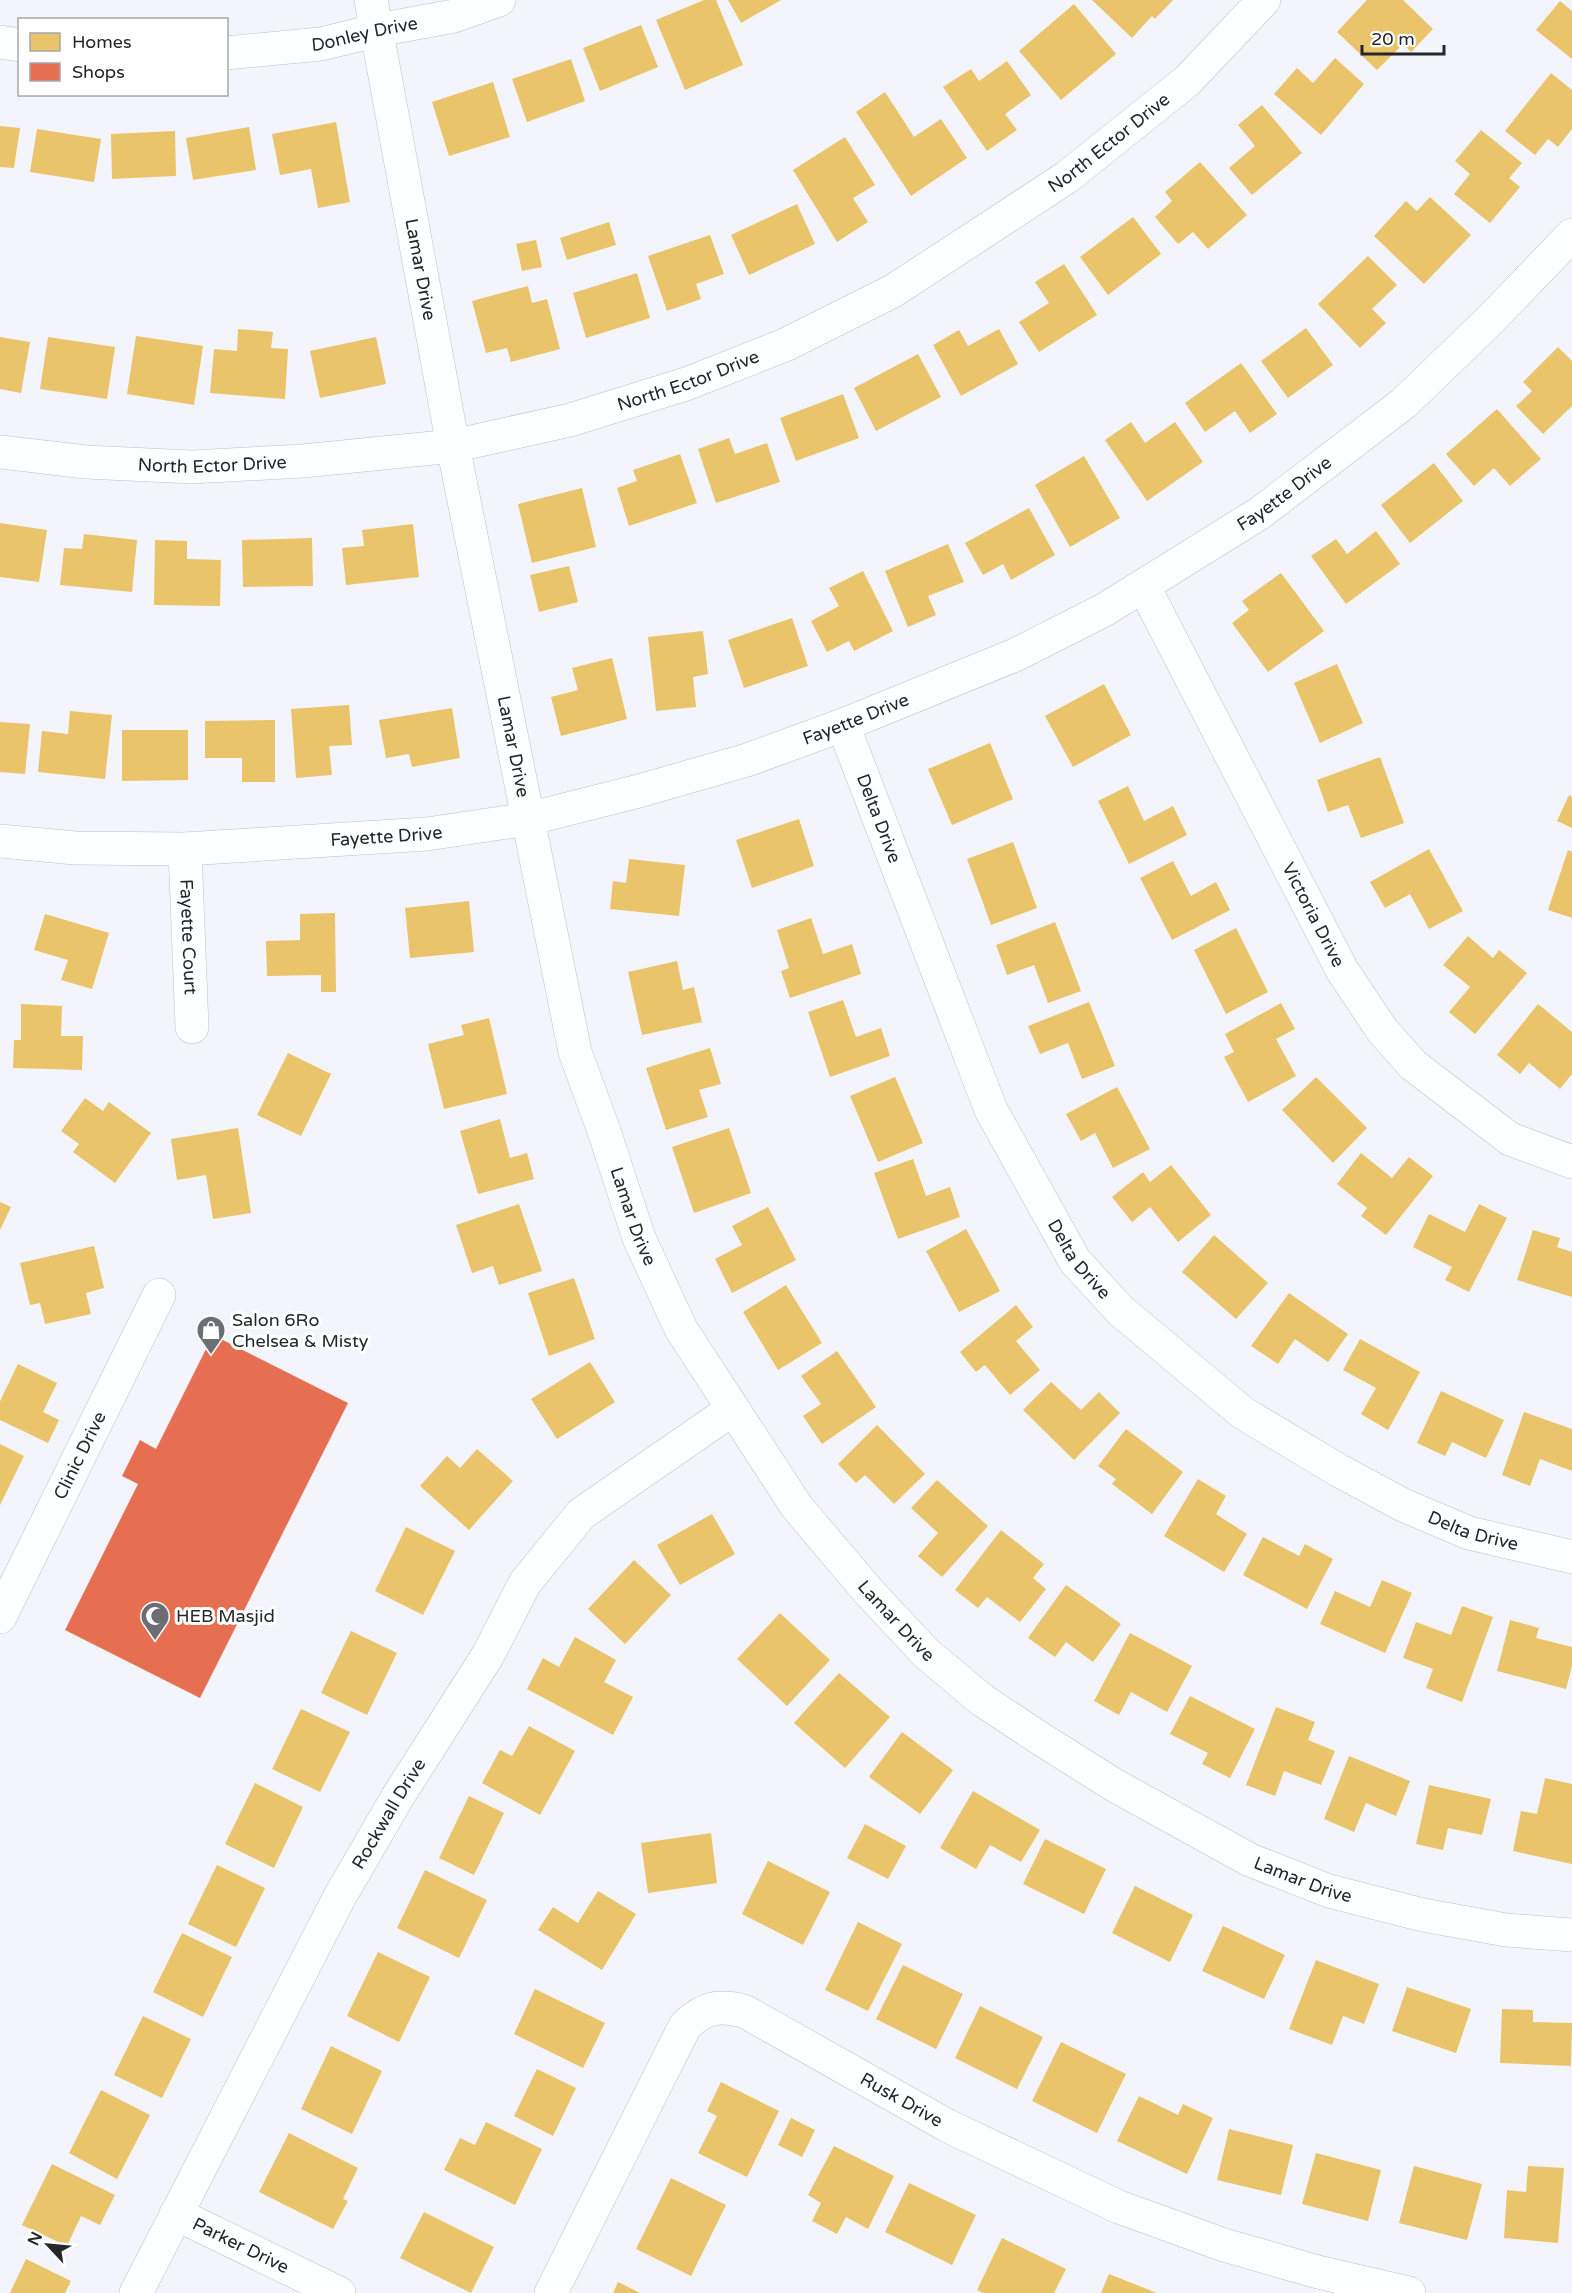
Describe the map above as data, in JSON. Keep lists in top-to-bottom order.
{
  "streets": {
    "street": [
      "Donley Drive",
      "North Ector Drive",
      "Lamar Drive",
      "Fayette Drive",
      "Delta Drive",
      "Victoria Drive",
      "Fayette Court",
      "Clinic Drive",
      "Rockwall Drive",
      "Rusk Drive",
      "Parker Drive"
    ]
  },
  "crossings": [
    ["Donley Drive", "Lamar Drive"],
    ["North Ector Drive", "Lamar Drive"],
    ["Lamar Drive", "Fayette Drive"],
    ["Lamar Drive", "Rockwall Drive"],
    ["Fayette Drive", "Delta Drive"],
    ["Fayette Drive", "Victoria Drive"],
    ["Fayette Drive", "Fayette Court"],
    ["Rockwall Drive", "Parker Drive"]
  ],
  "places": {
    "shop": ["Salon 6Ro Chelsea & Misty"],
    "mosque": ["HEB Masjid"]
  },
  "legend": ["Homes", "Shops"],
  "scale_bar": "20 m",
  "north": "top left"
}
